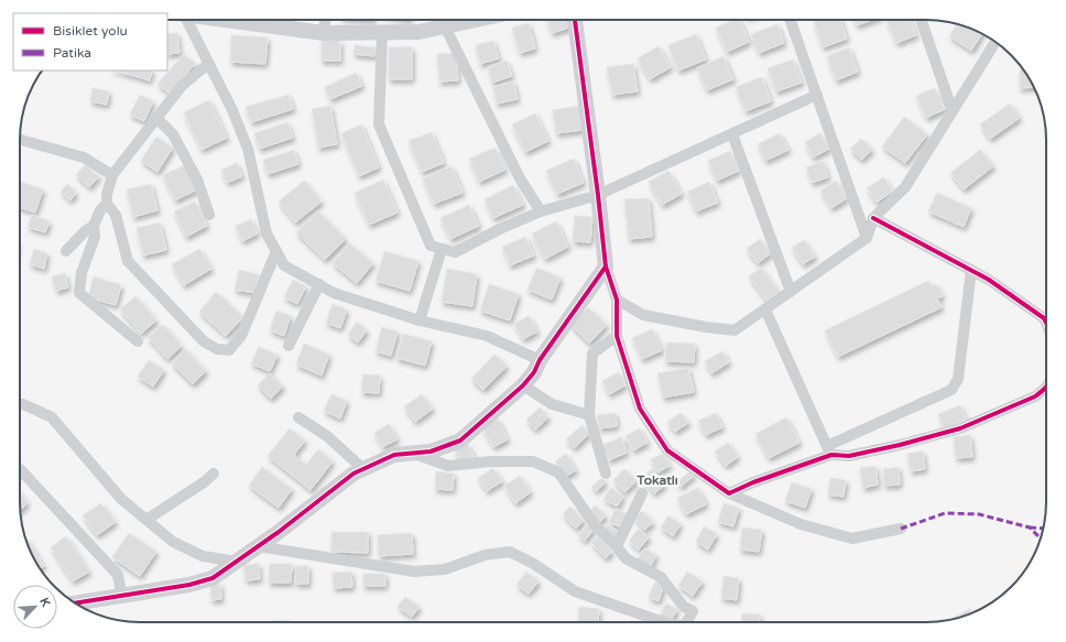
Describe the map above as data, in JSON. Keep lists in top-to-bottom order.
{
  "districts": ["Tokatlı"],
  "legend": ["Bisiklet yolu", "Patika"],
  "north": "top right"
}
